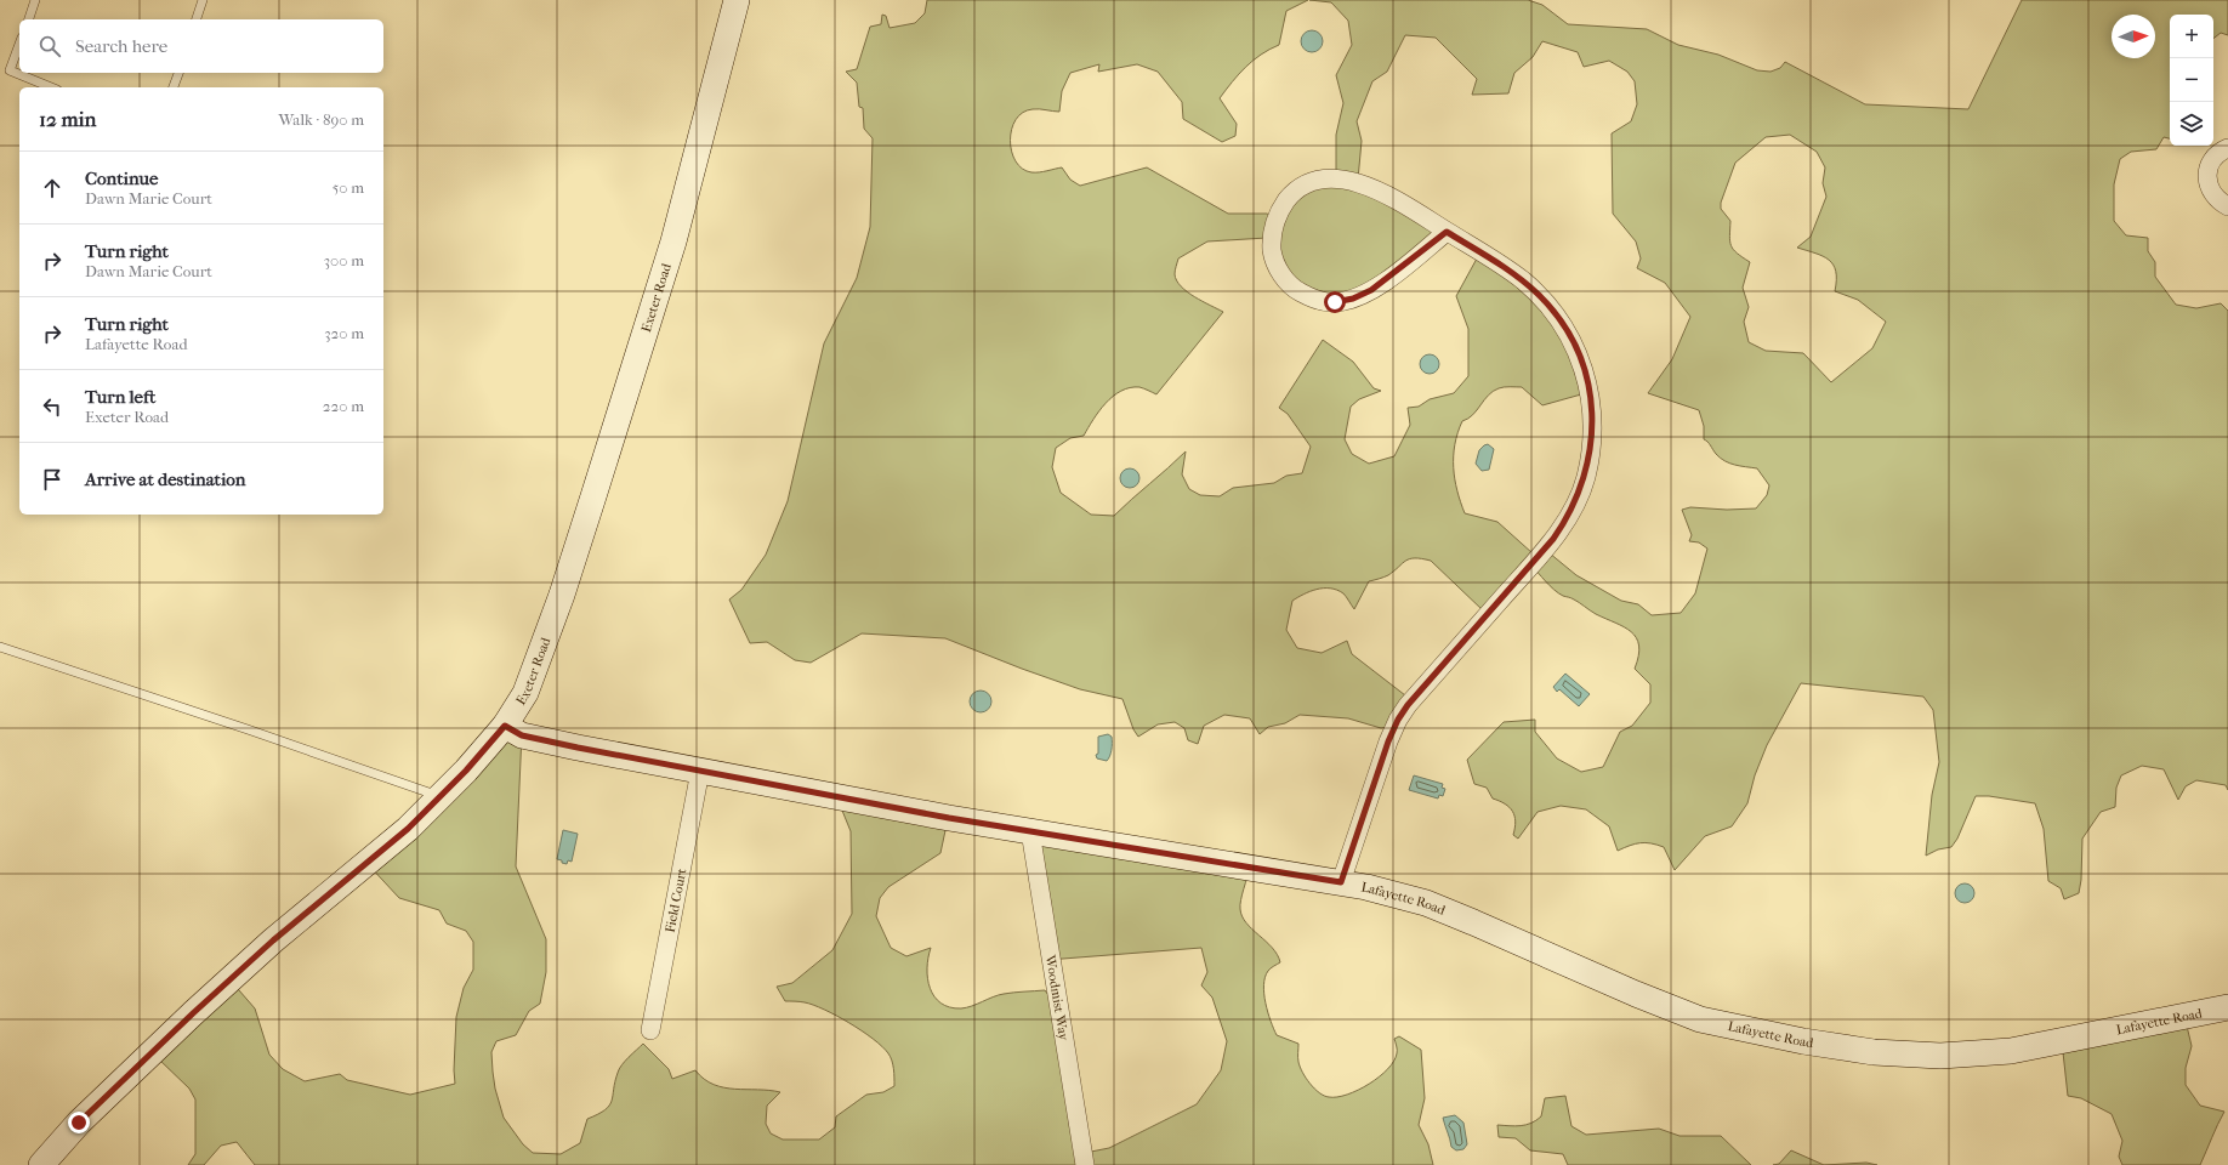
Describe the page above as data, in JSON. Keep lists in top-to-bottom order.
{
  "streets": {
    "street": [
      "Exeter Road",
      "Lafayette Road",
      "Field Court",
      "Woodmist Way"
    ]
  },
  "crossings": [
    ["Exeter Road", "Lafayette Road"],
    ["Lafayette Road", "Field Court"],
    ["Lafayette Road", "Woodmist Way"]
  ],
  "north": "right",
  "page": {
    "map_buttons": ["+", "−"],
    "search": "Search here",
    "heading": ["12 min", "Walk · 890 m"],
    "list": [
      ["Continue", "Dawn Marie Court", "50 m"],
      ["Turn right", "Dawn Marie Court", "300 m"],
      ["Turn right", "Lafayette Road", "320 m"],
      ["Turn left", "Exeter Road", "220 m"],
      "Arrive at destination"
    ]
  }
}
